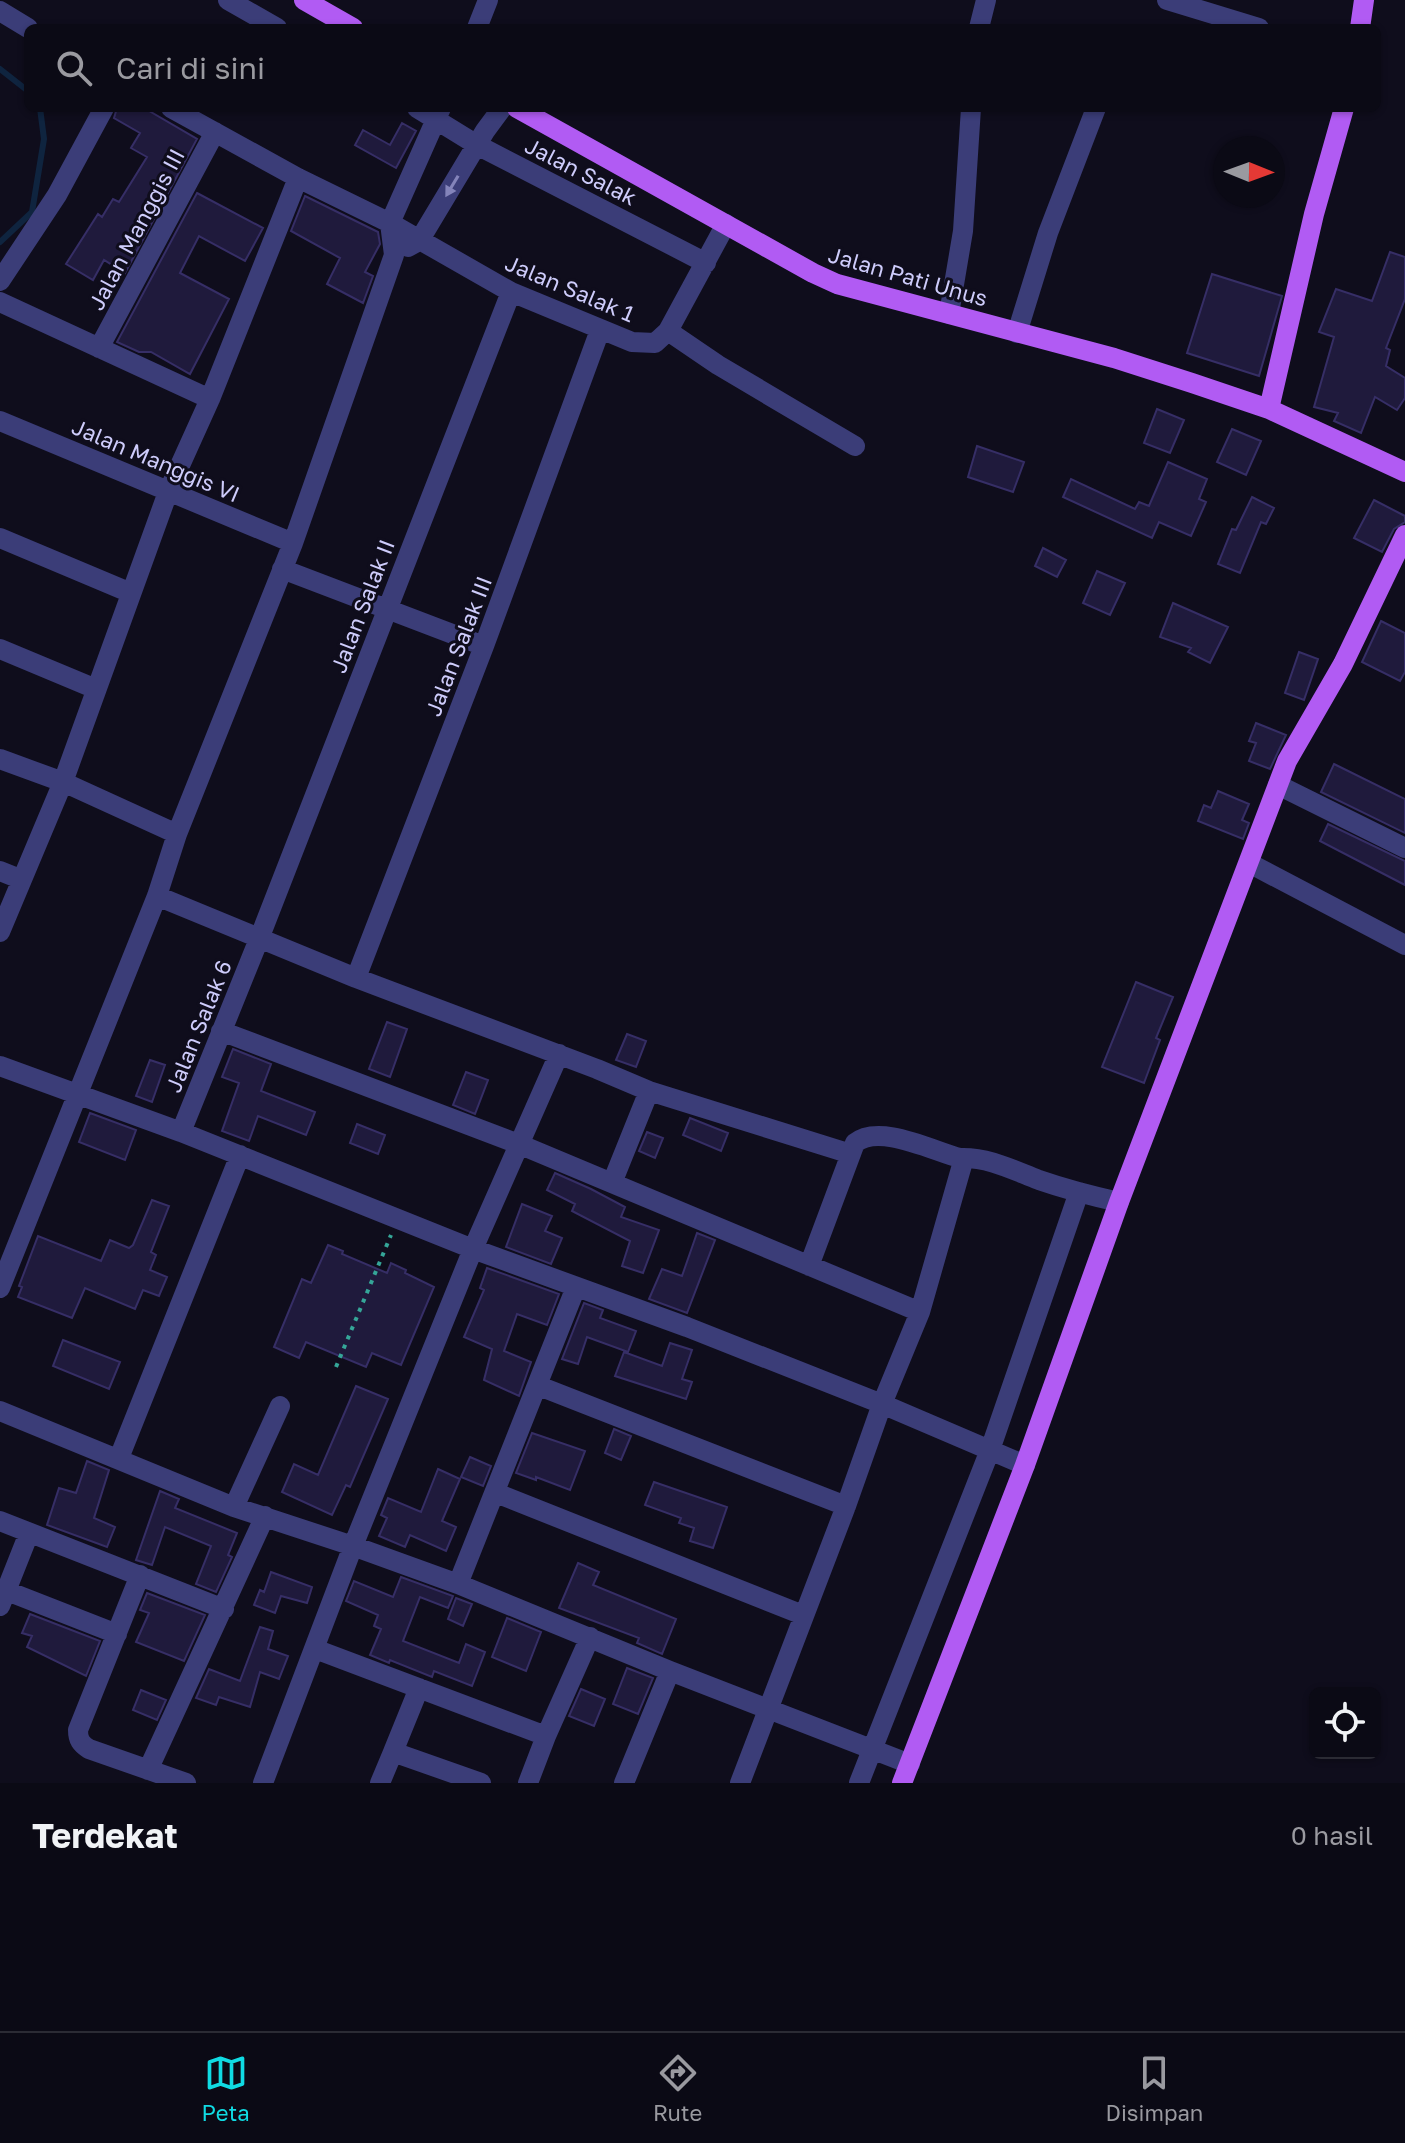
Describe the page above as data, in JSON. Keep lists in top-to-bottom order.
{
  "streets": {
    "main road": ["Jalan Pati Unus"],
    "street": [
      "Jalan Salak",
      "Jalan Manggis III",
      "Jalan Salak 1",
      "Jalan Manggis VI",
      "Jalan Salak II",
      "Jalan Salak III",
      "Jalan Salak 6"
    ]
  },
  "crossings": [
    ["Jalan Salak", "Jalan Pati Unus"],
    ["Jalan Manggis III", "Jalan Salak 1"],
    ["Jalan Salak 1", "Jalan Salak II"],
    ["Jalan Salak 1", "Jalan Salak III"],
    ["Jalan Salak II", "Jalan Salak 6"]
  ],
  "north": "right",
  "page": {
    "search": "Cari di sini",
    "heading": ["Terdekat", "0 hasil"],
    "nav": ["Peta", "Rute", "Disimpan"]
  }
}
